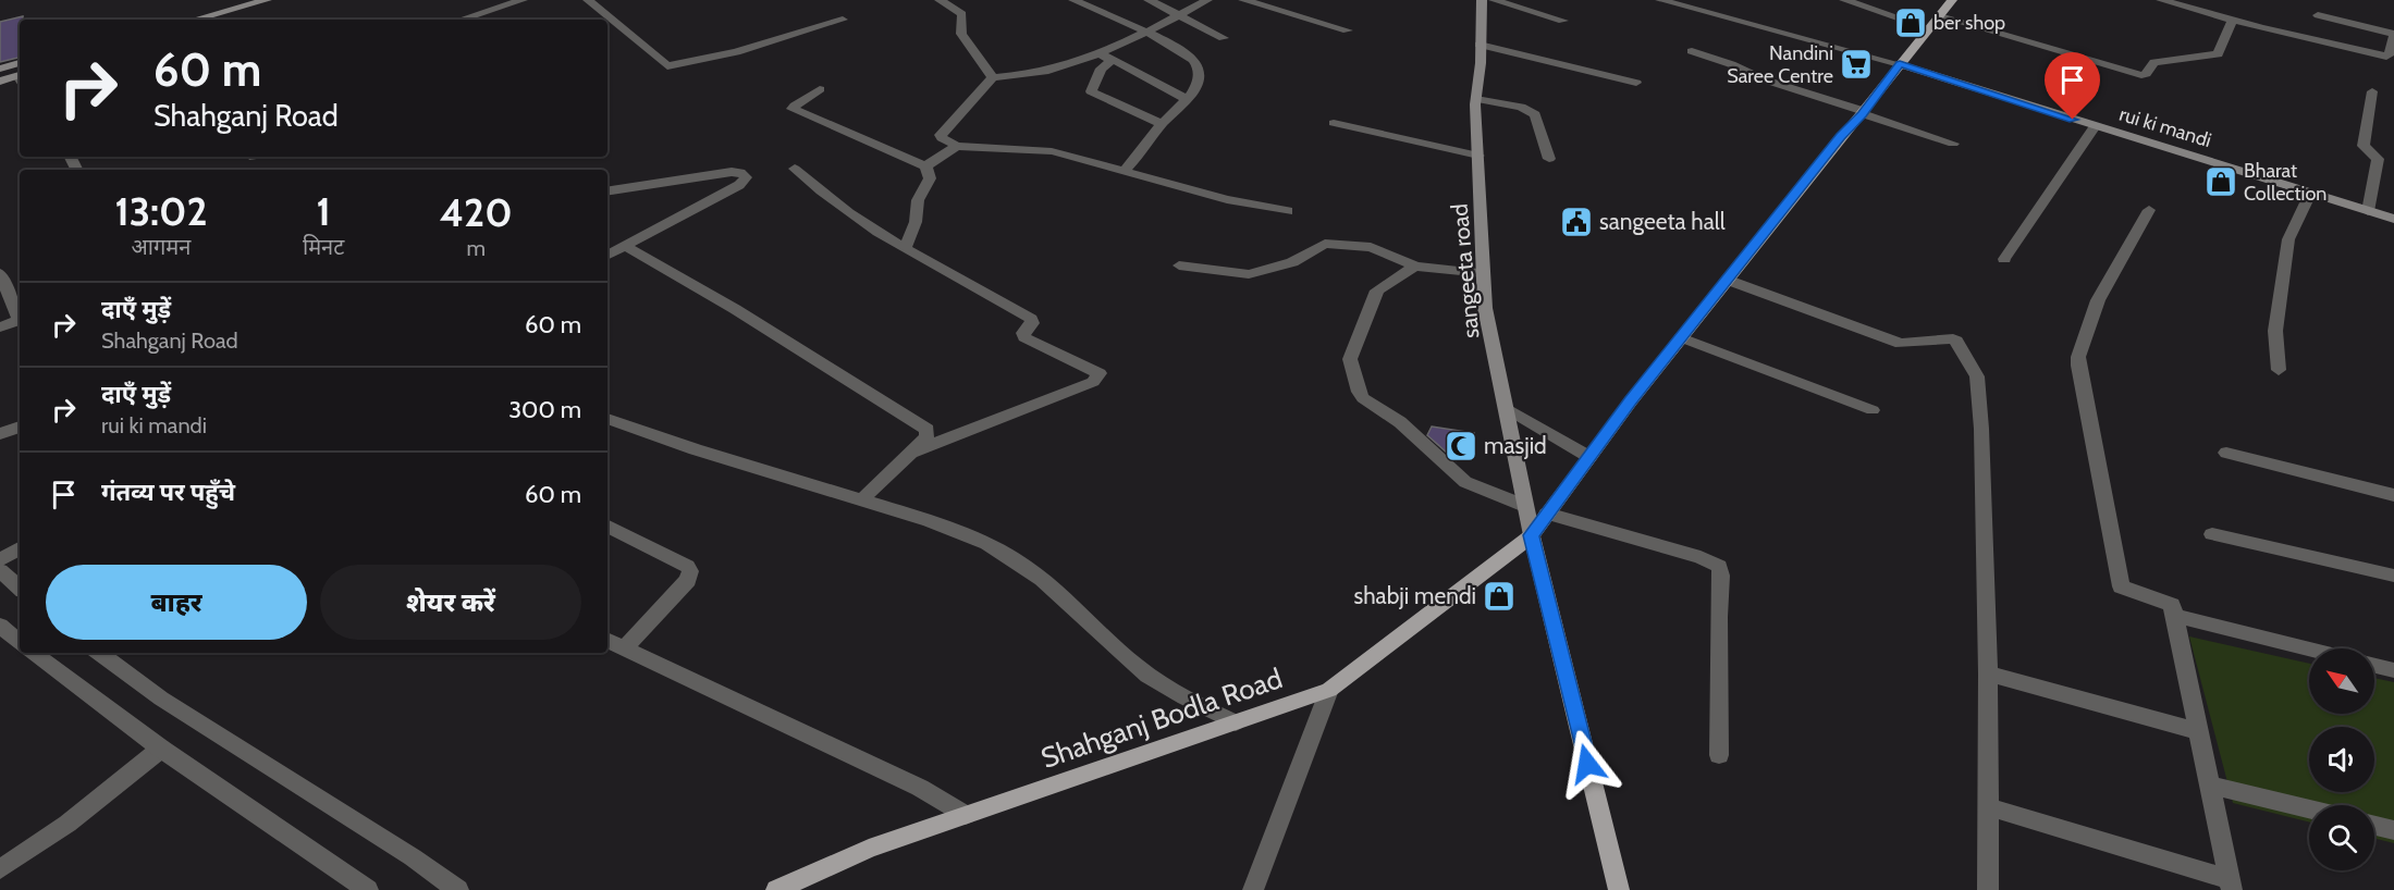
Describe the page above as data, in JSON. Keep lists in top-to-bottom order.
{
  "streets": {
    "main road": ["rui ki mandi", "sangeeta road", "Shahganj Bodla Road"]
  },
  "crossings": [
    ["rui ki mandi", "Shahganj Bodla Road"],
    ["sangeeta road", "Shahganj Bodla Road"]
  ],
  "places": {
    "shop": ["ber shop", "Bharat Collection", "shabji mendi"],
    "supermarket": ["Nandini Saree Centre"],
    "public building": ["sangeeta hall"],
    "mosque": ["masjid"]
  },
  "north": "top left",
  "page": {
    "turn": ["60 m", "Shahganj Road"],
    "eta": [
      "13:02",
      "आगमन",
      "1",
      "मिनट",
      "420",
      "m"
    ],
    "list": [
      {
        "name": "दाएँ मुड़ें",
        "note": "Shahganj Road",
        "value": "60 m"
      },
      {
        "name": "दाएँ मुड़ें",
        "note": "rui ki mandi",
        "value": "300 m"
      },
      {
        "name": "गंतव्य पर पहुँचे",
        "value": "60 m"
      }
    ],
    "buttons": ["बाहर", "शेयर करें"]
  }
}
